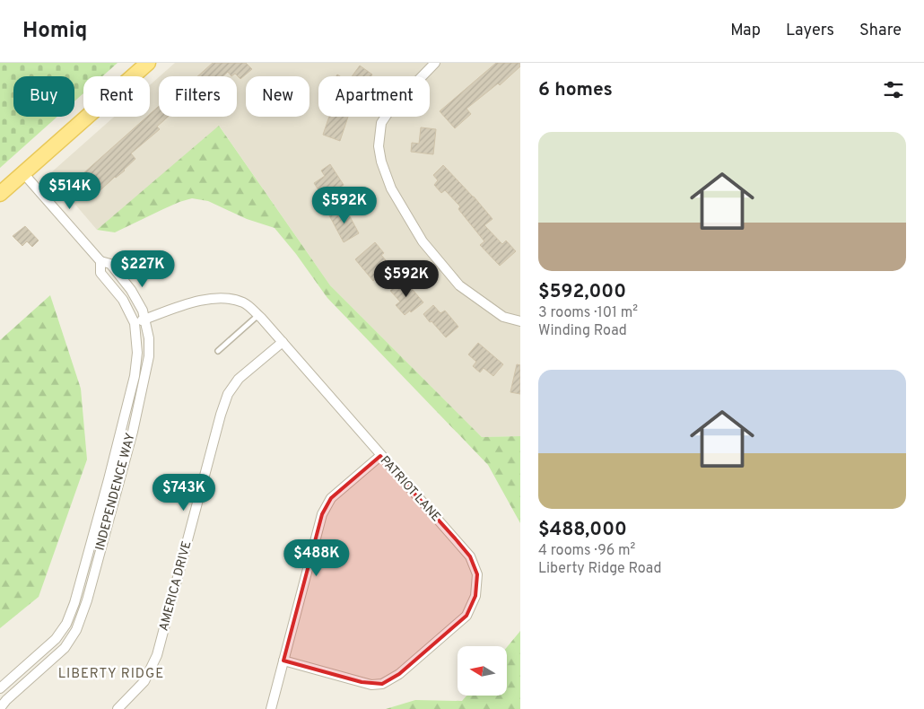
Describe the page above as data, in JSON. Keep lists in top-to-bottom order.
{
  "streets": {
    "street": ["PATRIOT LANE", "INDEPENDENCE WAY", "AMERICA DRIVE"]
  },
  "crossings": [
    ["PATRIOT LANE", "INDEPENDENCE WAY"],
    ["PATRIOT LANE", "AMERICA DRIVE"]
  ],
  "districts": ["LIBERTY RIDGE"],
  "north": "left",
  "page": {
    "header": "Homiq",
    "nav": ["Map", "Layers", "Share"],
    "heading": "6 homes",
    "chip": [
      "Buy",
      "Rent",
      "Filters",
      "New",
      "Apartment"
    ],
    "list": [
      {
        "name": "$592,000",
        "note": "3 rooms · 101 m² · Winding Road"
      },
      {
        "name": "$488,000",
        "note": "4 rooms · 96 m² · Liberty Ridge Road"
      }
    ],
    "price": [
      "$514K",
      "$592K",
      "$227K",
      "$592K",
      "$743K",
      "$488K"
    ]
  }
}
